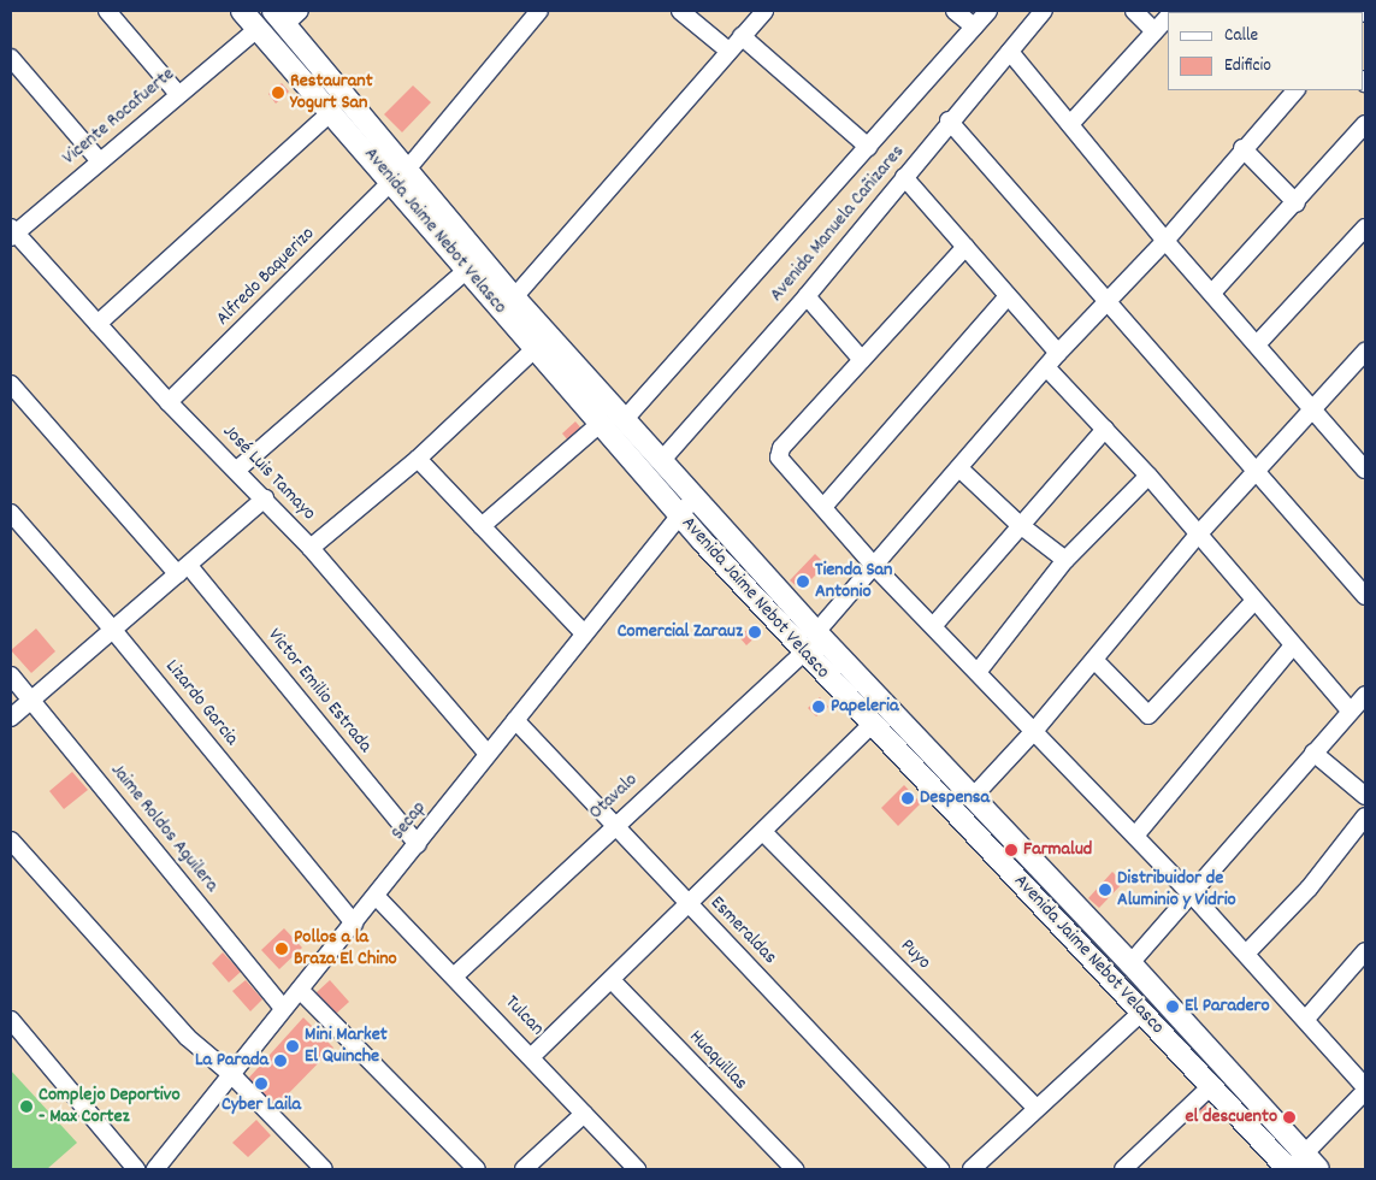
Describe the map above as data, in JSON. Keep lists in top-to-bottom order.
{
  "streets": {
    "main road": ["Avenida Jaime Nebot Velasco"],
    "street": [
      "Vicente Rocafuerte",
      "Avenida Manuela Cañizares",
      "Alfredo Baquerizo",
      "José Luis Tamayo",
      "Victor Emilio Estrada",
      "Lizardo Garcia",
      "Otavalo",
      "Secap",
      "Jaime Roldos Aguilera",
      "Esmeraldas",
      "Puyo",
      "Tulcan",
      "Huaquillas"
    ]
  },
  "crossings": [
    ["Vicente Rocafuerte", "Avenida Jaime Nebot Velasco"],
    ["Vicente Rocafuerte", "José Luis Tamayo"],
    ["Avenida Manuela Cañizares", "Avenida Jaime Nebot Velasco"],
    ["Avenida Jaime Nebot Velasco", "Alfredo Baquerizo"],
    ["Avenida Jaime Nebot Velasco", "Otavalo"],
    ["Avenida Jaime Nebot Velasco", "Secap"],
    ["Alfredo Baquerizo", "José Luis Tamayo"],
    ["José Luis Tamayo", "Secap"],
    ["Victor Emilio Estrada", "Secap"],
    ["Lizardo Garcia", "Secap"],
    ["Otavalo", "Esmeraldas"],
    ["Otavalo", "Tulcan"],
    ["Secap", "Jaime Roldos Aguilera"],
    ["Secap", "Esmeraldas"],
    ["Secap", "Tulcan"]
  ],
  "places": [
    "Restaurant Yogurt San",
    "Tienda San Antonio",
    "Comercial Zarauz",
    "Papeleria",
    "Despensa",
    "Farmalud",
    "Distribuidor de Aluminio y Vidrio",
    "Pollos a la Braza El Chino",
    "El Paradero",
    "Mini Market El Quinche",
    "La Parada",
    "Cyber Laila",
    "Complejo Deportivo - Max Cortez",
    "el descuento"
  ],
  "legend": ["Calle", "Edificio"]
}
